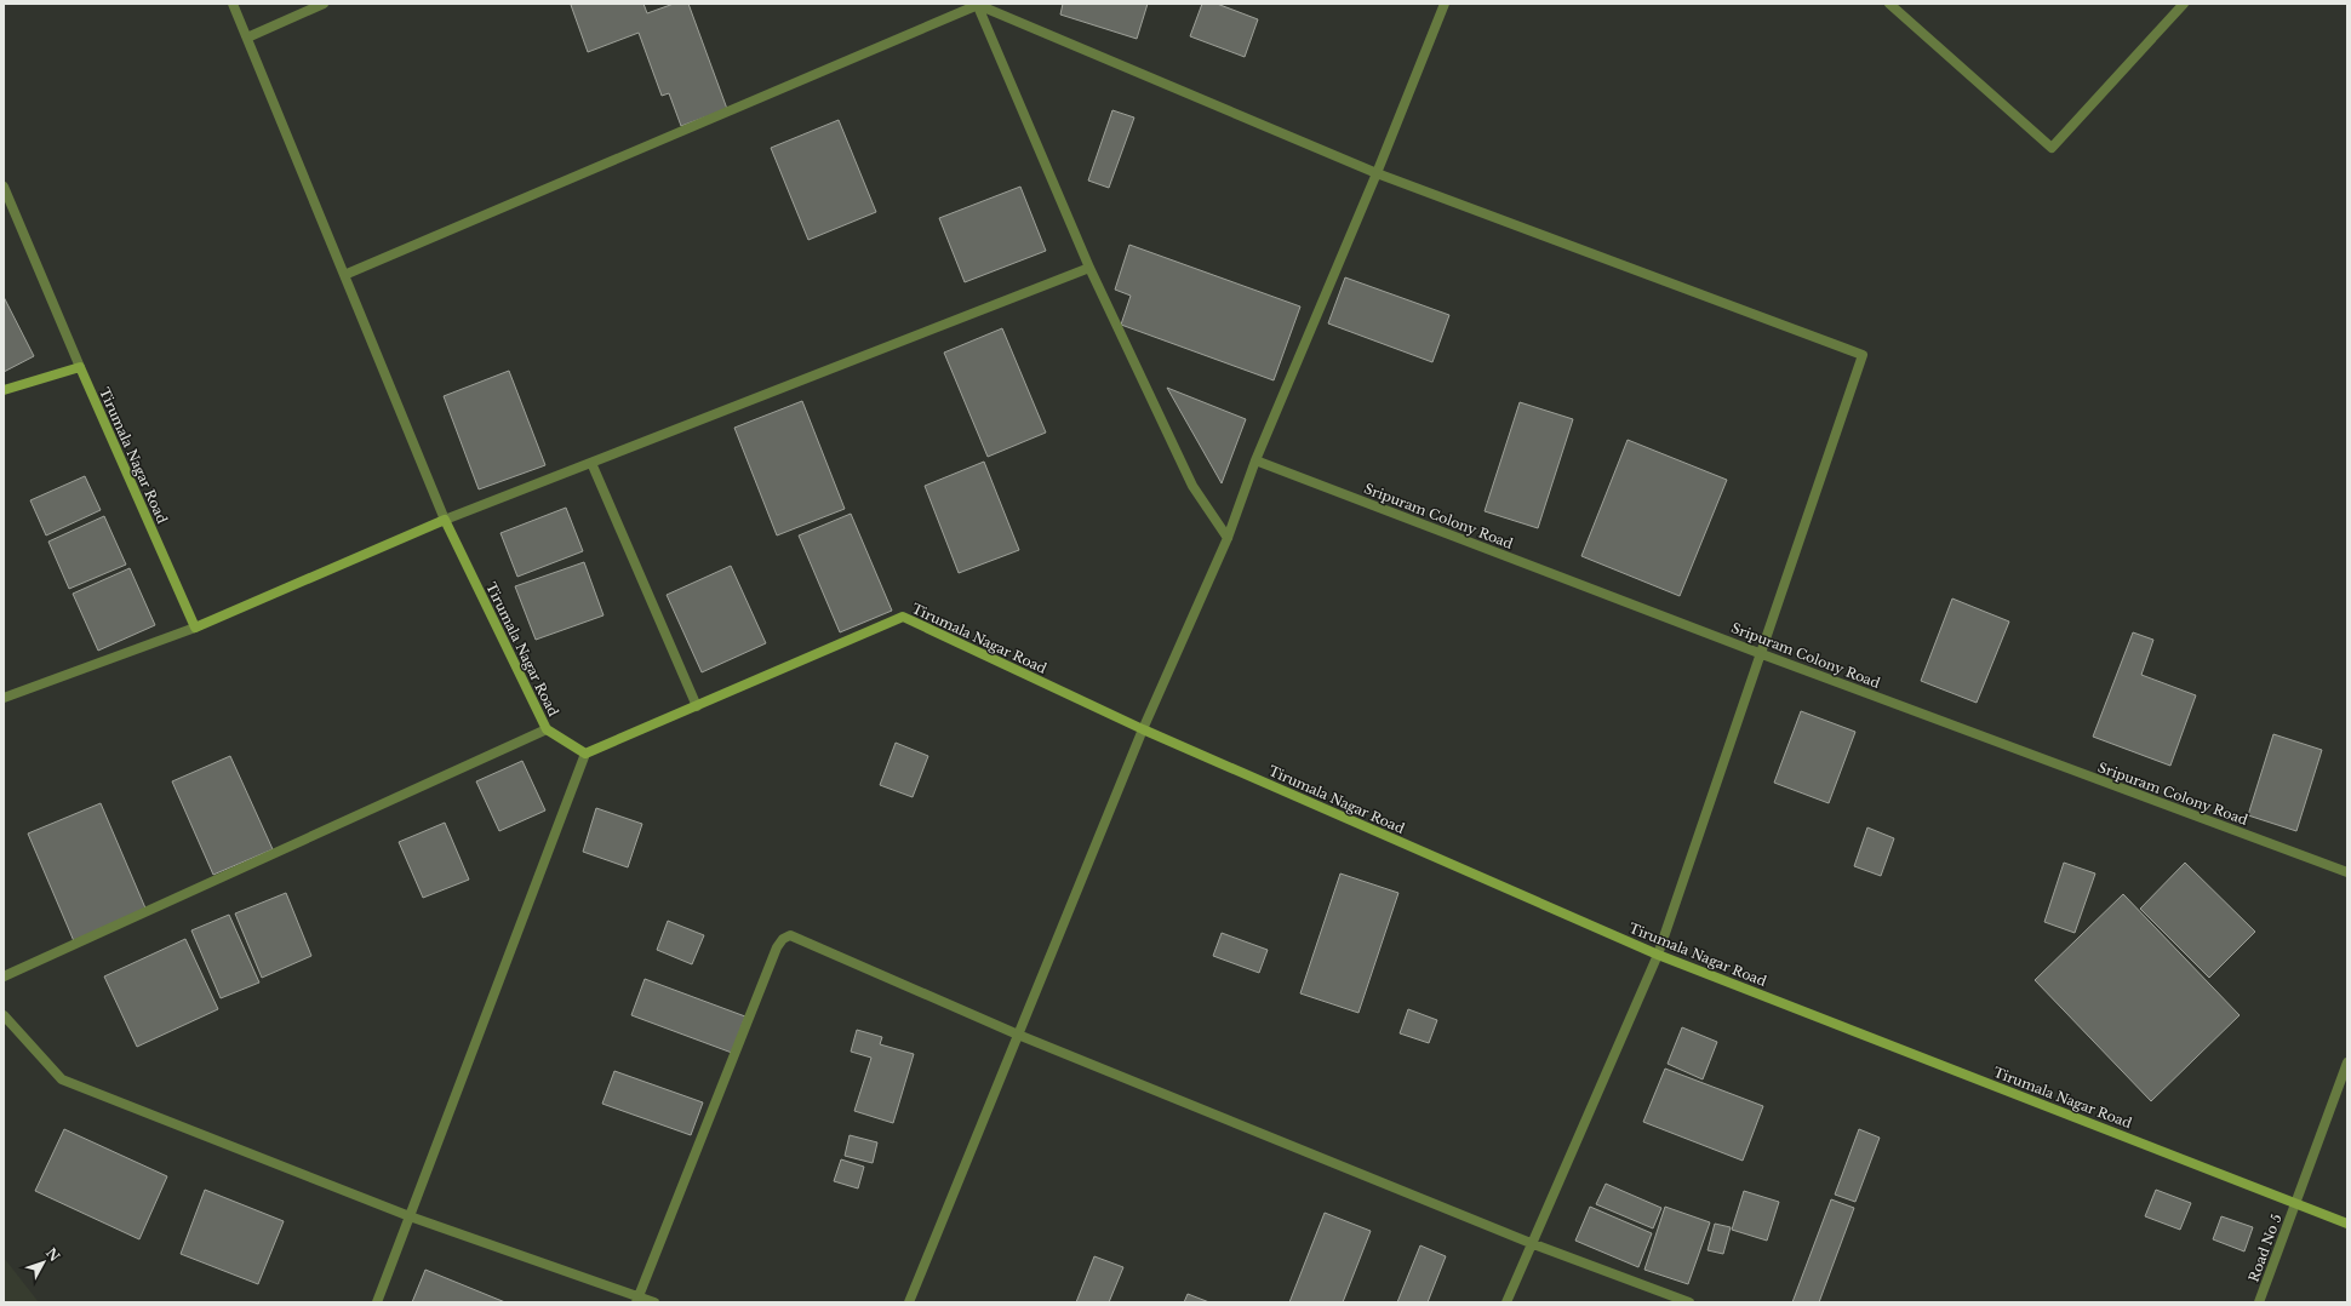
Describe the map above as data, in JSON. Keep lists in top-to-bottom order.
{
  "streets": {
    "street": ["Tirumala Nagar Road", "Sripuram Colony Road", "Road No 5"]
  },
  "crossings": [
    ["Tirumala Nagar Road", "Road No 5"]
  ],
  "north": "top right"
}
